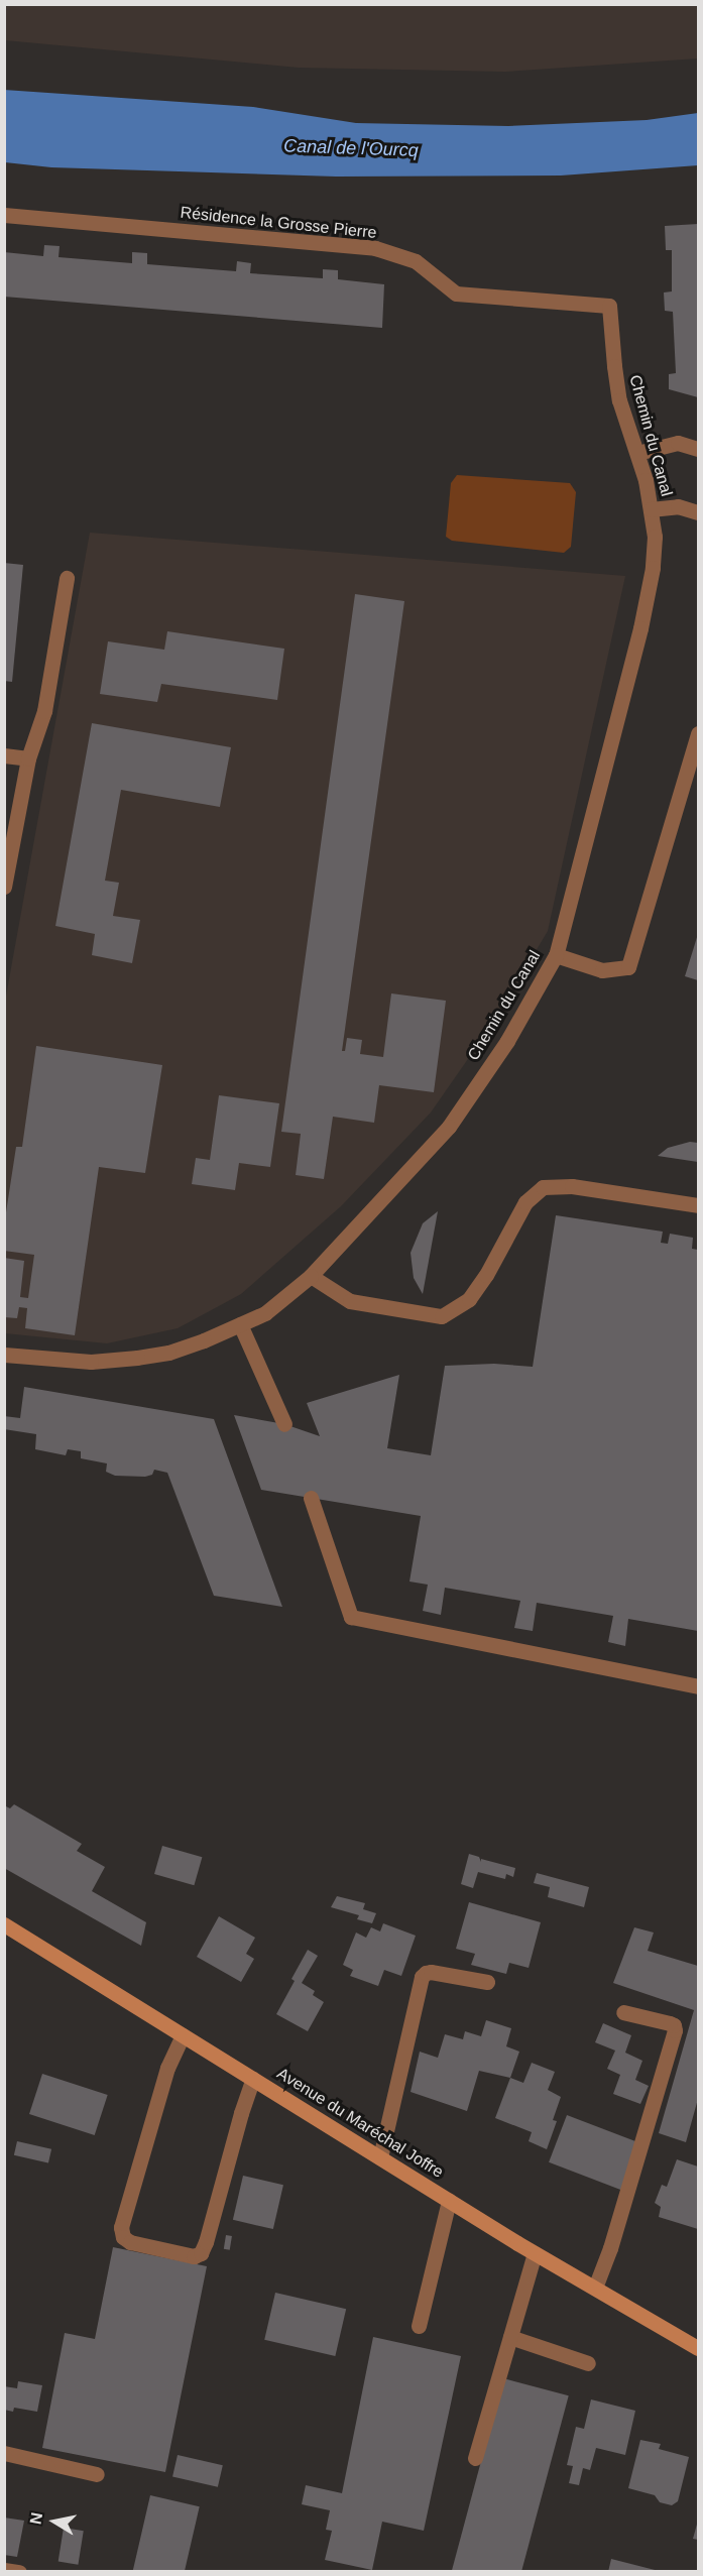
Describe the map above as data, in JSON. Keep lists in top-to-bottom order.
{
  "streets": {
    "main road": ["Avenue du Maréchal Joffre"],
    "street": ["Résidence la Grosse Pierre", "Chemin du Canal"]
  },
  "crossings": [
    ["Résidence la Grosse Pierre", "Chemin du Canal"]
  ],
  "water": ["Canal de l'Ourcq"],
  "north": "left"
}
